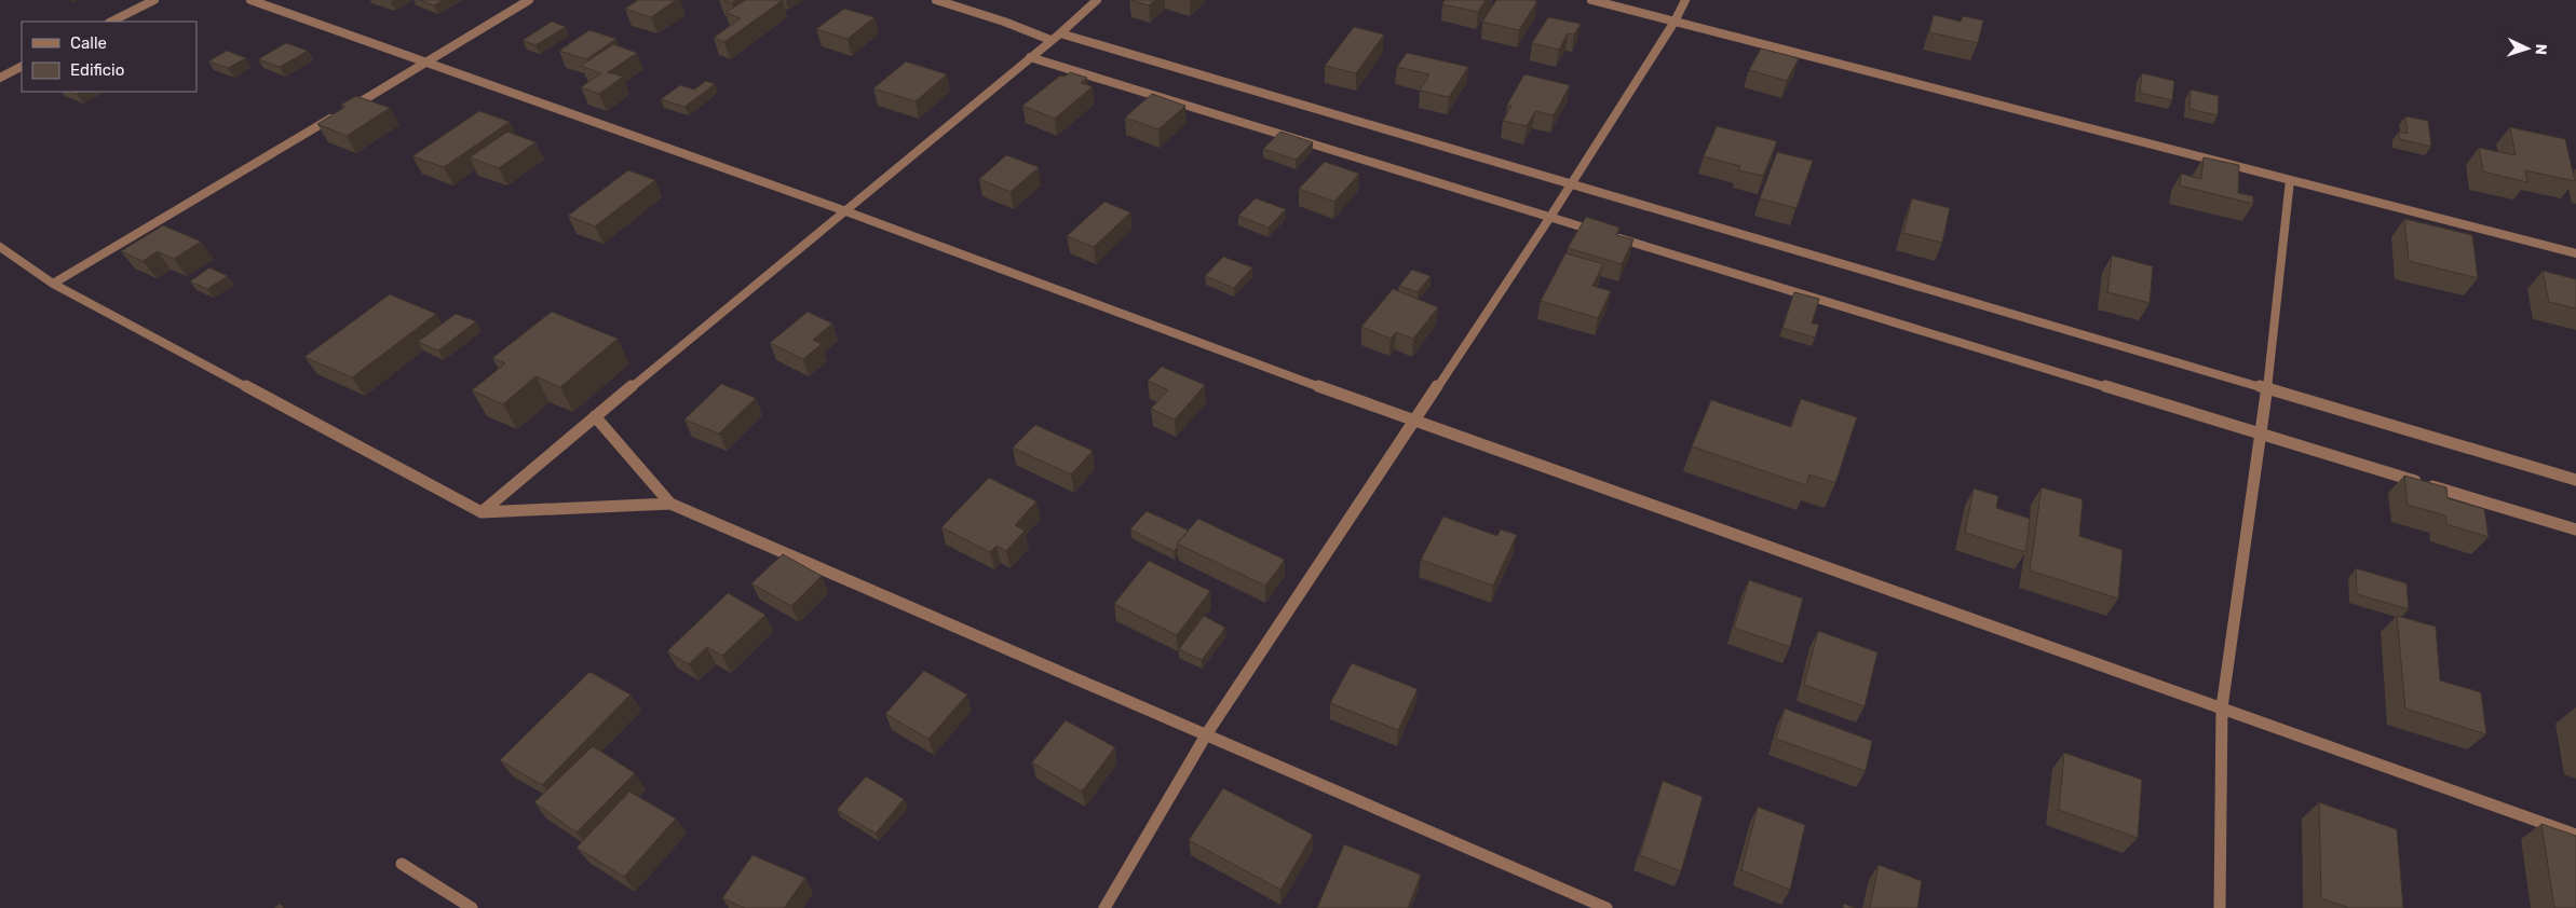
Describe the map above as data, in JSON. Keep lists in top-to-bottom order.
{
  "legend": ["Calle", "Edificio"],
  "north": "right"
}
